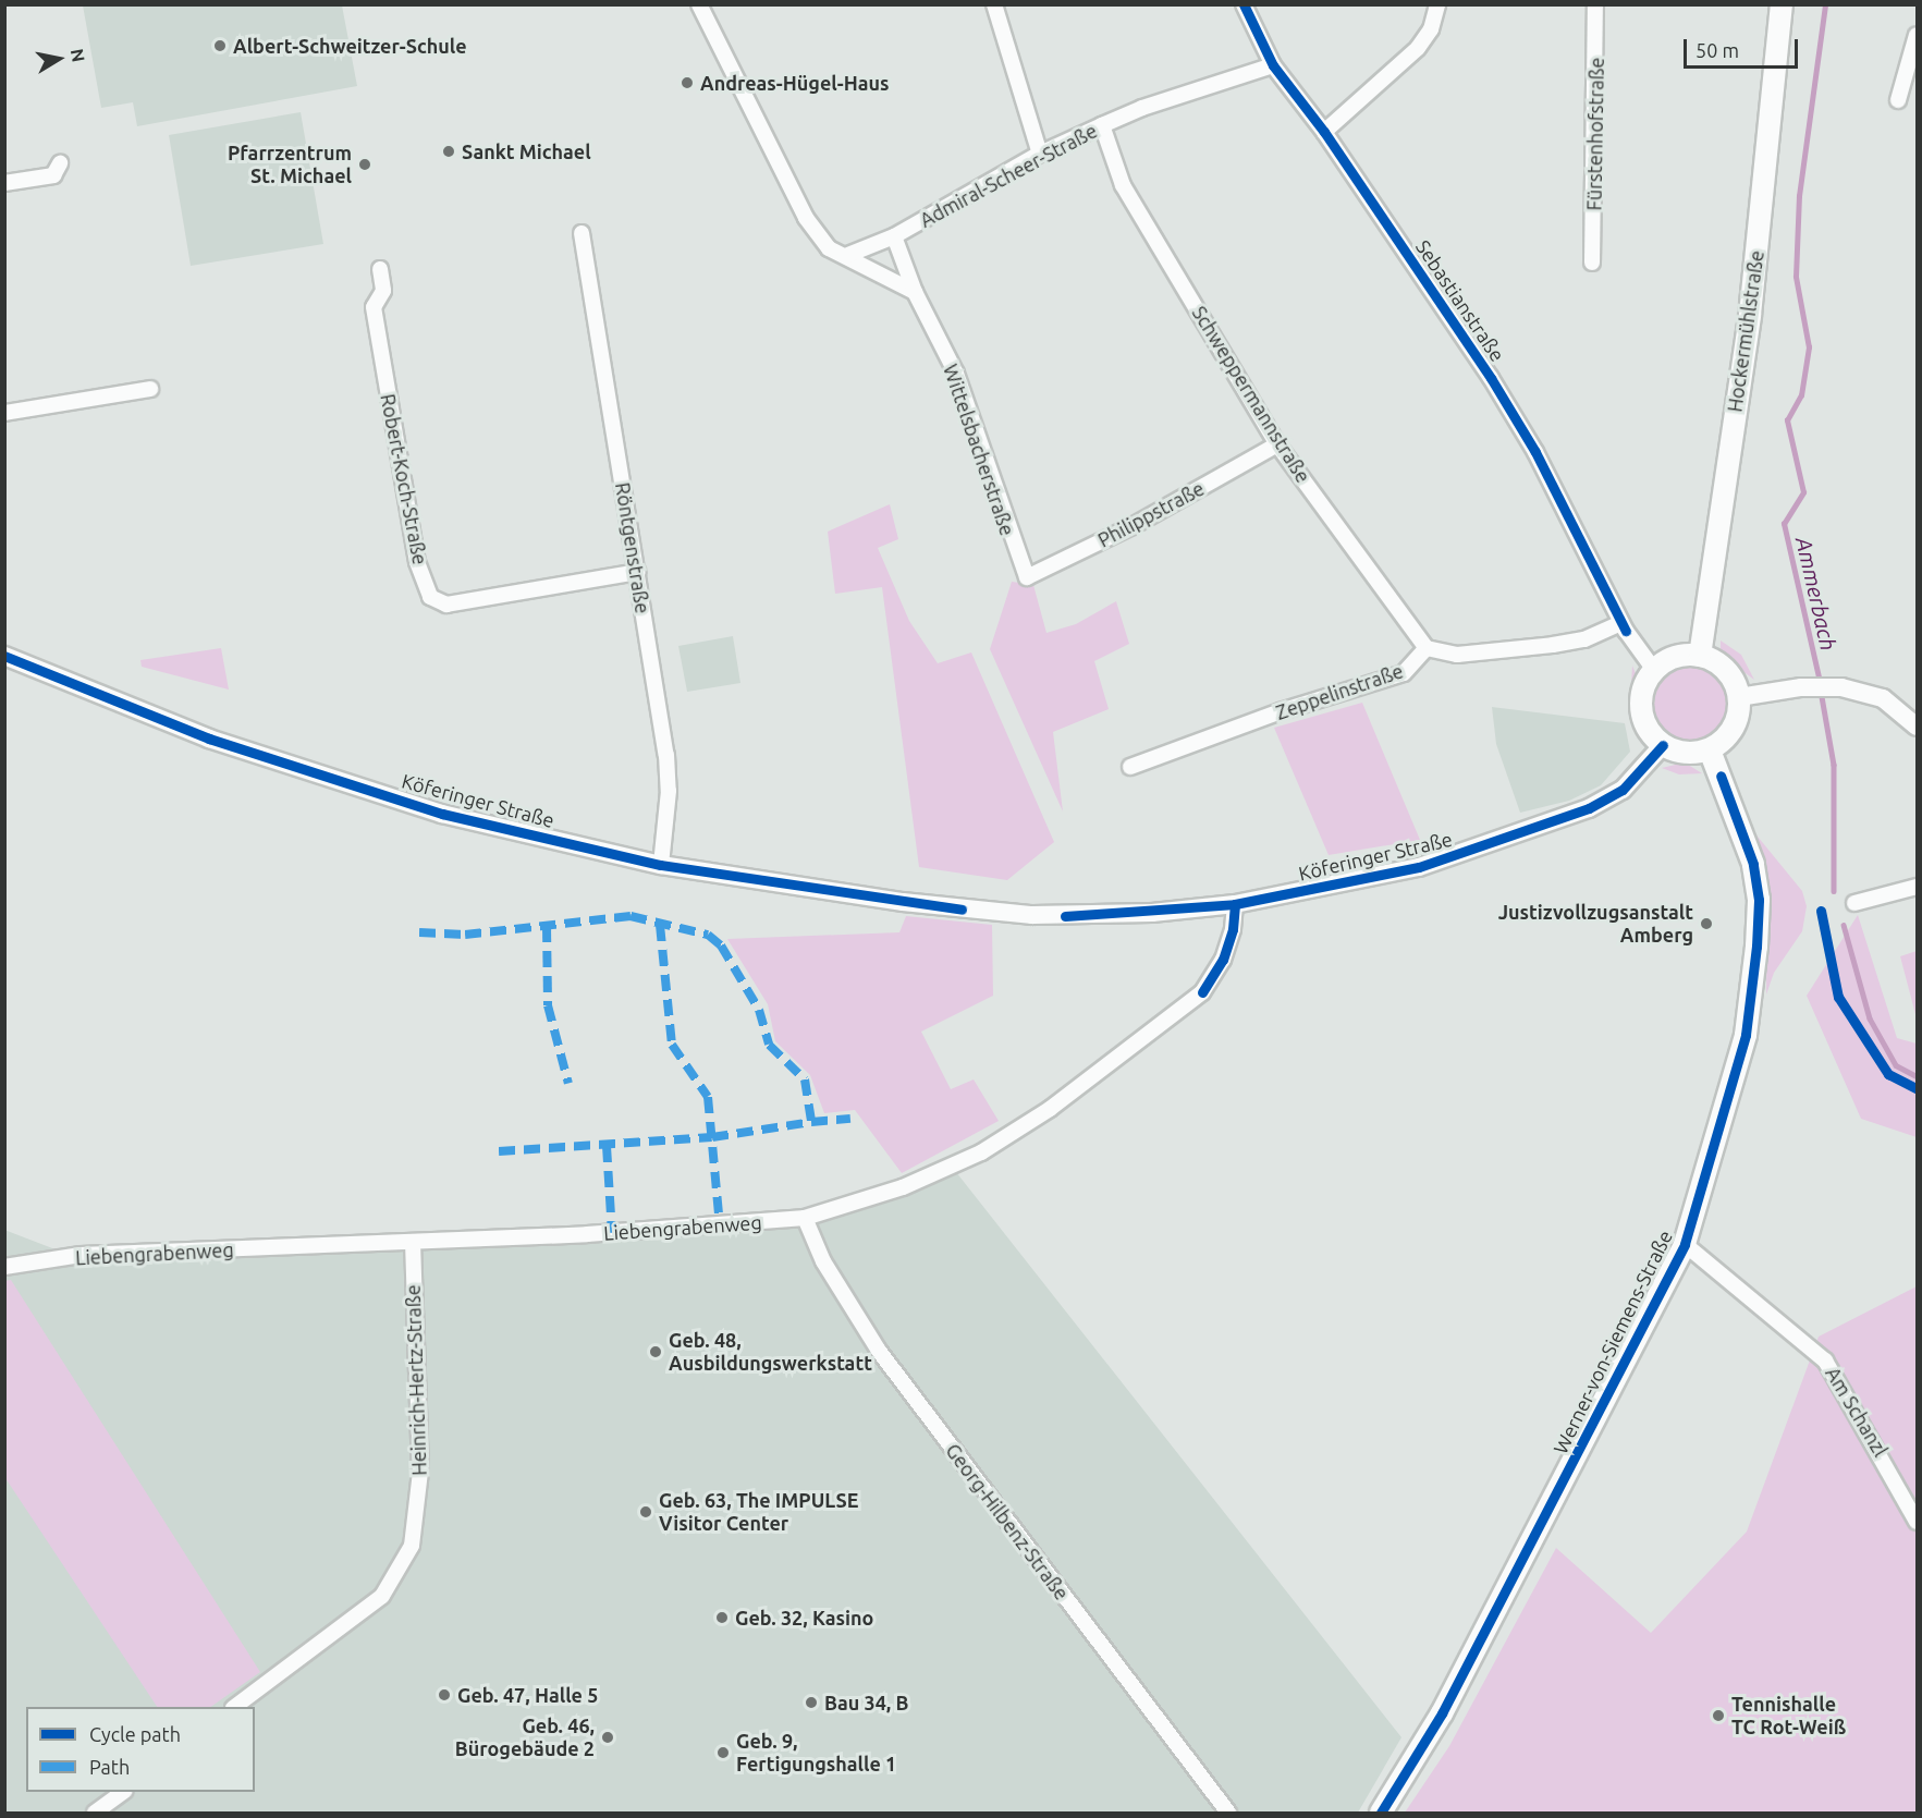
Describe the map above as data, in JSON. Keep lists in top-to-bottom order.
{
  "streets": {
    "main road": ["Hockermühlstraße", "Werner-von-Siemens-Straße"],
    "street": [
      "Fürstenhofstraße",
      "Admiral-Scheer-Straße",
      "Sebastianstraße",
      "Schweppermannstraße",
      "Wittelsbacherstraße",
      "Robert-Koch-Straße",
      "Philippstraße",
      "Röntgenstraße",
      "Zeppelinstraße",
      "Köferinger Straße",
      "Liebengrabenweg",
      "Heinrich-Hertz-Straße",
      "Am Schanzl",
      "Georg-Hilbenz-Straße"
    ]
  },
  "crossings": [
    ["Admiral-Scheer-Straße", "Sebastianstraße"],
    ["Admiral-Scheer-Straße", "Schweppermannstraße"],
    ["Admiral-Scheer-Straße", "Wittelsbacherstraße"],
    ["Sebastianstraße", "Hockermühlstraße"],
    ["Sebastianstraße", "Köferinger Straße"],
    ["Sebastianstraße", "Werner-von-Siemens-Straße"],
    ["Hockermühlstraße", "Köferinger Straße"],
    ["Hockermühlstraße", "Werner-von-Siemens-Straße"],
    ["Schweppermannstraße", "Philippstraße"],
    ["Schweppermannstraße", "Zeppelinstraße"],
    ["Wittelsbacherstraße", "Philippstraße"],
    ["Robert-Koch-Straße", "Röntgenstraße"],
    ["Röntgenstraße", "Köferinger Straße"],
    ["Köferinger Straße", "Liebengrabenweg"],
    ["Köferinger Straße", "Werner-von-Siemens-Straße"],
    ["Liebengrabenweg", "Heinrich-Hertz-Straße"],
    ["Liebengrabenweg", "Georg-Hilbenz-Straße"],
    ["Werner-von-Siemens-Straße", "Am Schanzl"]
  ],
  "water": ["Ammerbach"],
  "places": [
    "Albert-Schweitzer-Schule",
    "Andreas-Hügel-Haus",
    "Sankt Michael",
    "Pfarrzentrum St. Michael",
    "Justizvollzugsanstalt Amberg",
    "Geb. 48, Ausbildungswerkstatt",
    "Geb. 63, The IMPULSE Visitor Center",
    "Geb. 32, Kasino",
    "Geb. 47, Halle 5",
    "Bau 34, B",
    "Tennishalle TC Rot-Weiß",
    "Geb. 46, Bürogebäude 2",
    "Geb. 9, Fertigungshalle 1"
  ],
  "legend": ["Cycle path", "Path"],
  "scale_bar": "50 m",
  "north": "right"
}
